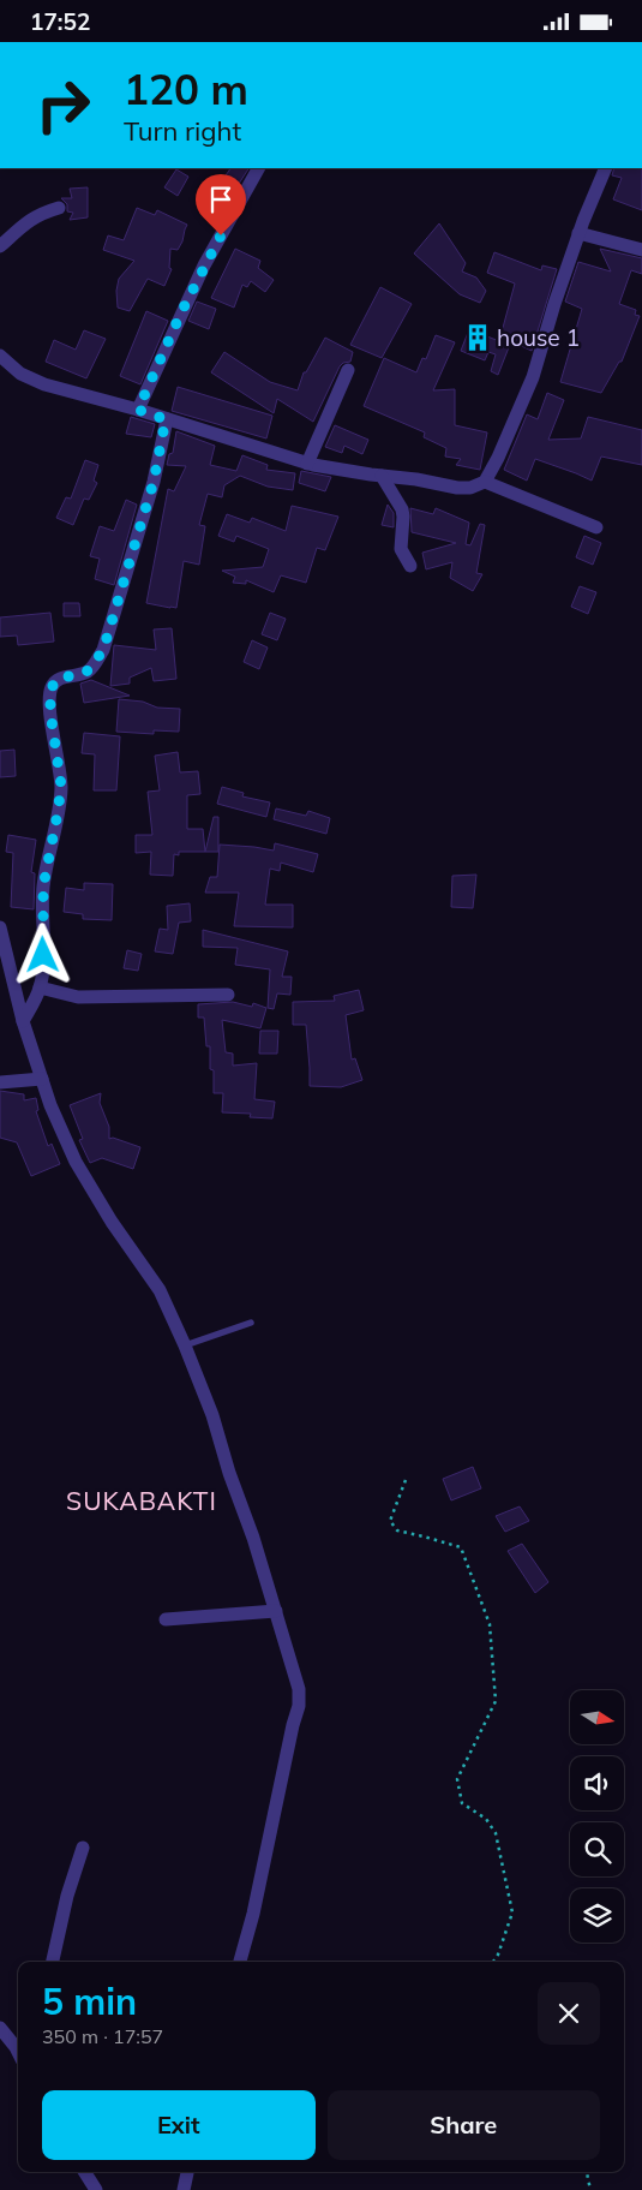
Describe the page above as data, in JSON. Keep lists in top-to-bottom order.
{
  "districts": ["SUKABAKTI"],
  "places": {
    "building": ["house 1"]
  },
  "north": "right",
  "page": {
    "status": "17:52",
    "turn": ["120 m", "Turn right"],
    "heading": ["5 min", "350 m · 17:57"],
    "buttons": ["Exit", "Share"]
  }
}
